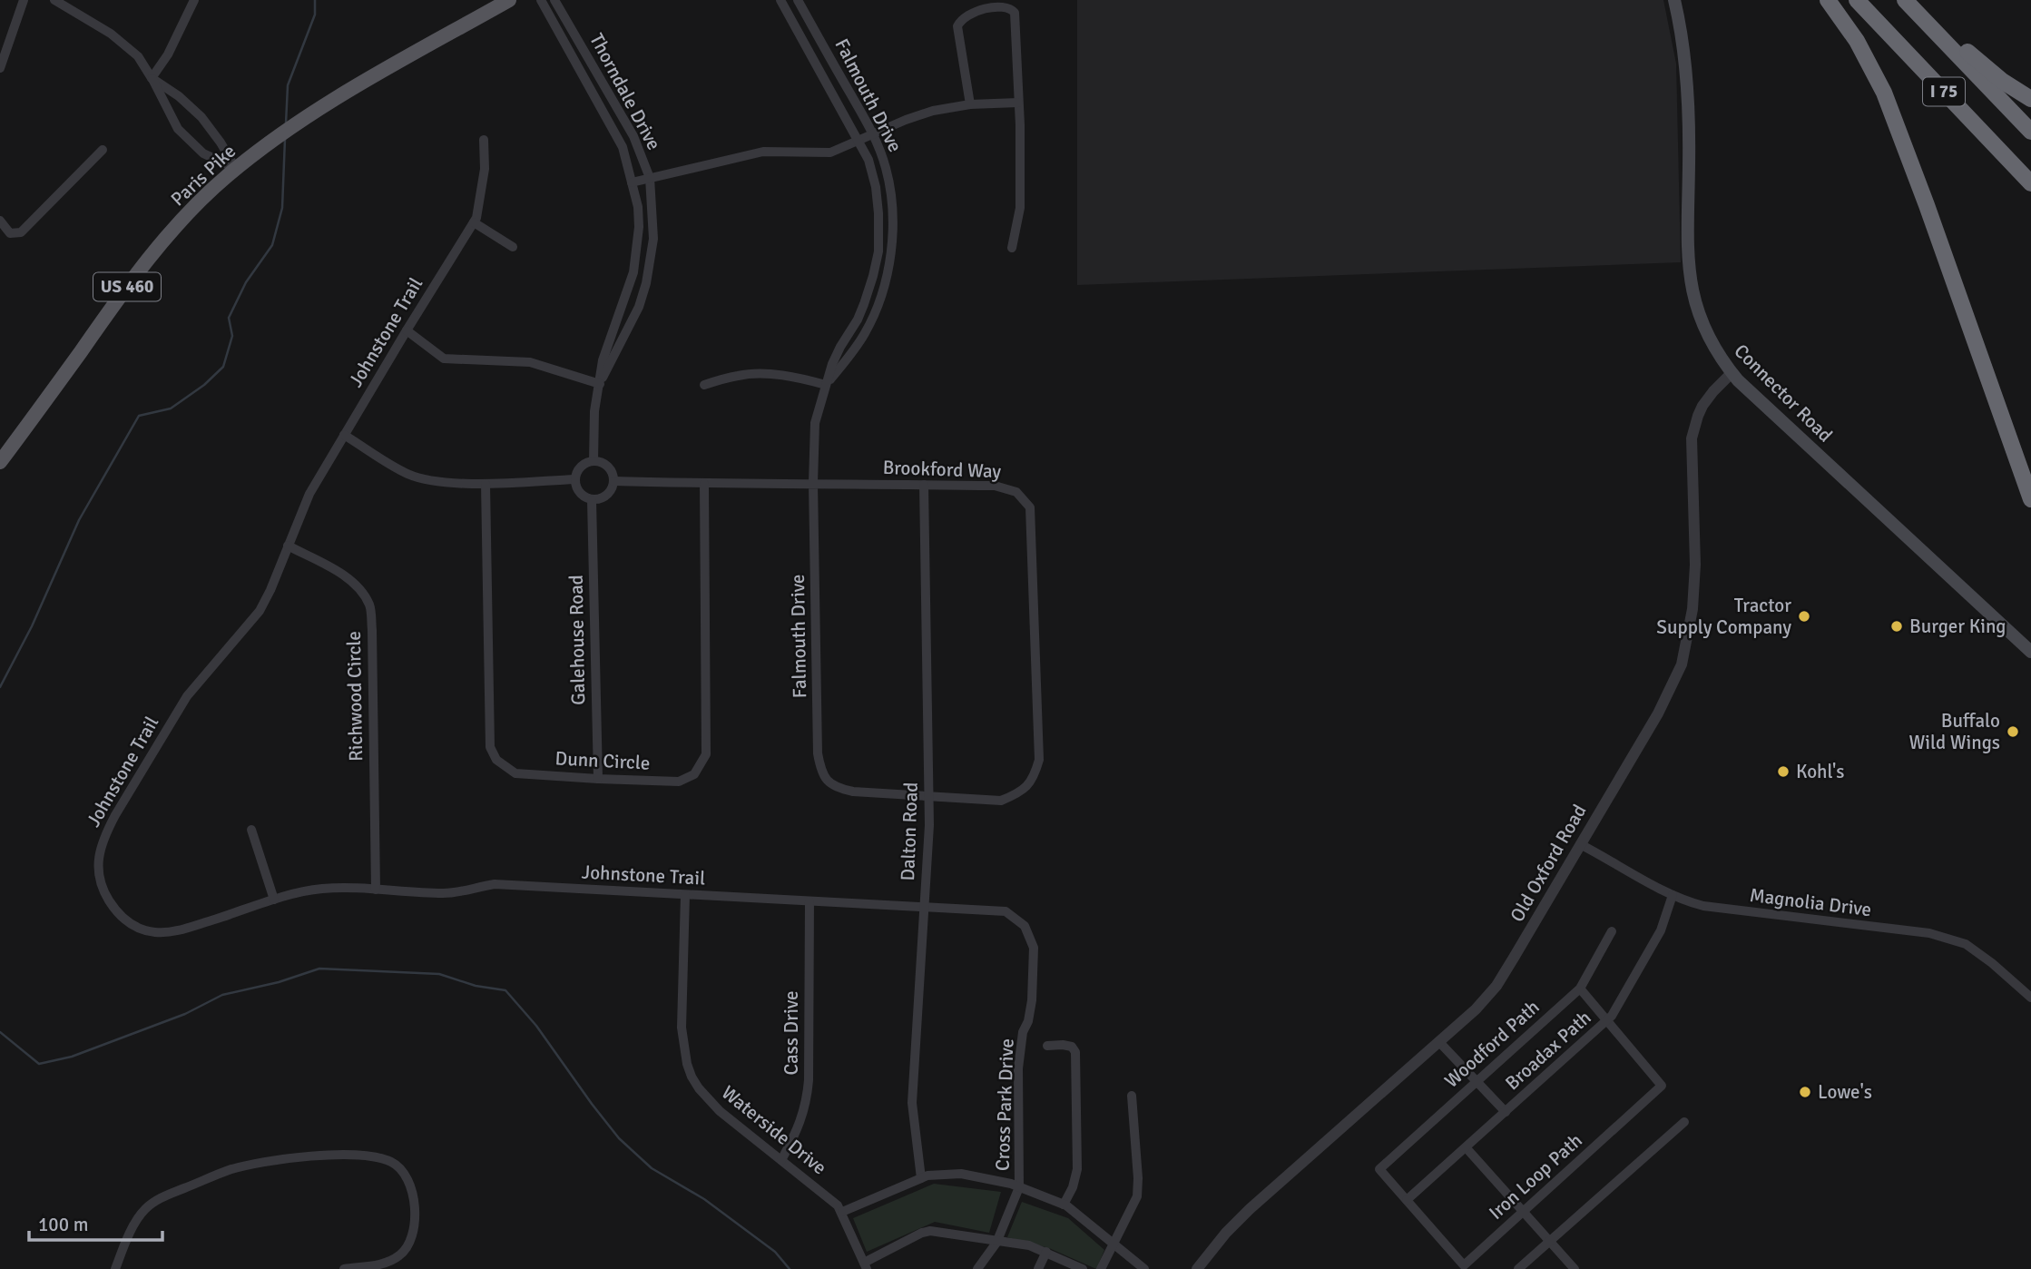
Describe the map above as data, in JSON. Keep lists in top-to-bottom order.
{
  "streets": {
    "highway": ["I 75"],
    "main road": ["Paris Pike", "US 460", "Connector Road"],
    "street": [
      "Thorndale Drive",
      "Falmouth Drive",
      "Johnstone Trail",
      "Brookford Way",
      "Galehouse Road",
      "Richwood Circle",
      "Dunn Circle",
      "Dalton Road",
      "Old Oxford Road",
      "Magnolia Drive",
      "Cass Drive",
      "Woodford Path",
      "Broadax Path",
      "Cross Park Drive",
      "Waterside Drive",
      "Iron Loop Path"
    ]
  },
  "crossings": [
    ["Thorndale Drive", "Brookford Way"],
    ["Thorndale Drive", "Galehouse Road"],
    ["Falmouth Drive", "Brookford Way"],
    ["Falmouth Drive", "Dalton Road"],
    ["Johnstone Trail", "Richwood Circle"],
    ["Johnstone Trail", "Dalton Road"],
    ["Johnstone Trail", "Cass Drive"],
    ["Johnstone Trail", "Cross Park Drive"],
    ["Johnstone Trail", "Waterside Drive"],
    ["Connector Road", "Old Oxford Road"],
    ["Brookford Way", "Galehouse Road"],
    ["Brookford Way", "Dunn Circle"],
    ["Brookford Way", "Dalton Road"],
    ["Galehouse Road", "Dunn Circle"],
    ["Dalton Road", "Cross Park Drive"],
    ["Old Oxford Road", "Magnolia Drive"],
    ["Magnolia Drive", "Broadax Path"],
    ["Cass Drive", "Waterside Drive"],
    ["Woodford Path", "Iron Loop Path"],
    ["Broadax Path", "Iron Loop Path"]
  ],
  "places": [
    "Tractor Supply Company",
    "Burger King",
    "Buffalo Wild Wings",
    "Kohl's",
    "Lowe's"
  ],
  "scale_bar": "100 m"
}
